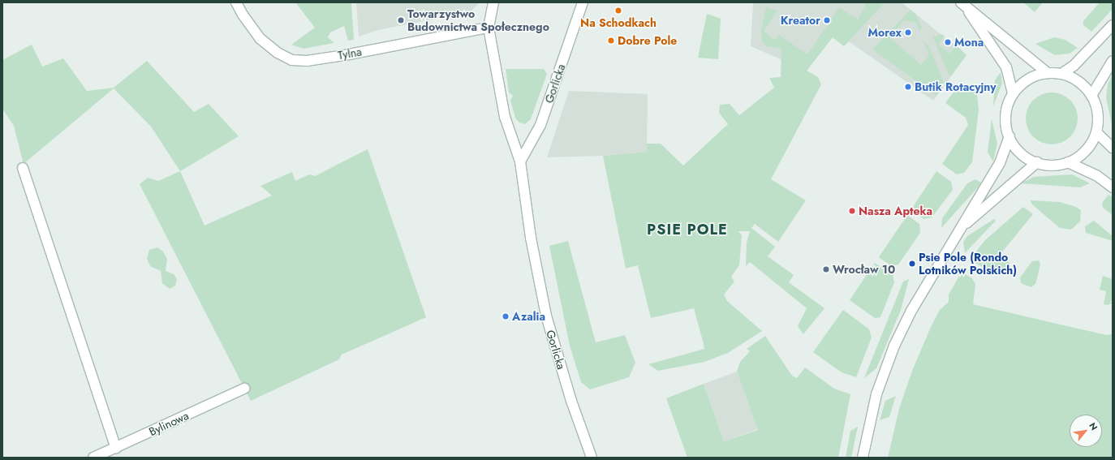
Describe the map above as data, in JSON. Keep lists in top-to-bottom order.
{
  "streets": {
    "street": ["Tylna", "Gorlicka", "Bylinowa"]
  },
  "crossings": [
    ["Tylna", "Gorlicka"]
  ],
  "districts": ["PSIE POLE"],
  "places": [
    "Na Schodkach",
    "Towarzystwo Budownictwa Społecznego",
    "Kreator",
    "Morex",
    "Dobre Pole",
    "Mona",
    "Butik Rotacyjny",
    "Nasza Apteka",
    "Psie Pole (Rondo Lotników Polskich)",
    "Wrocław 10",
    "Azalia"
  ],
  "north": "top right"
}
